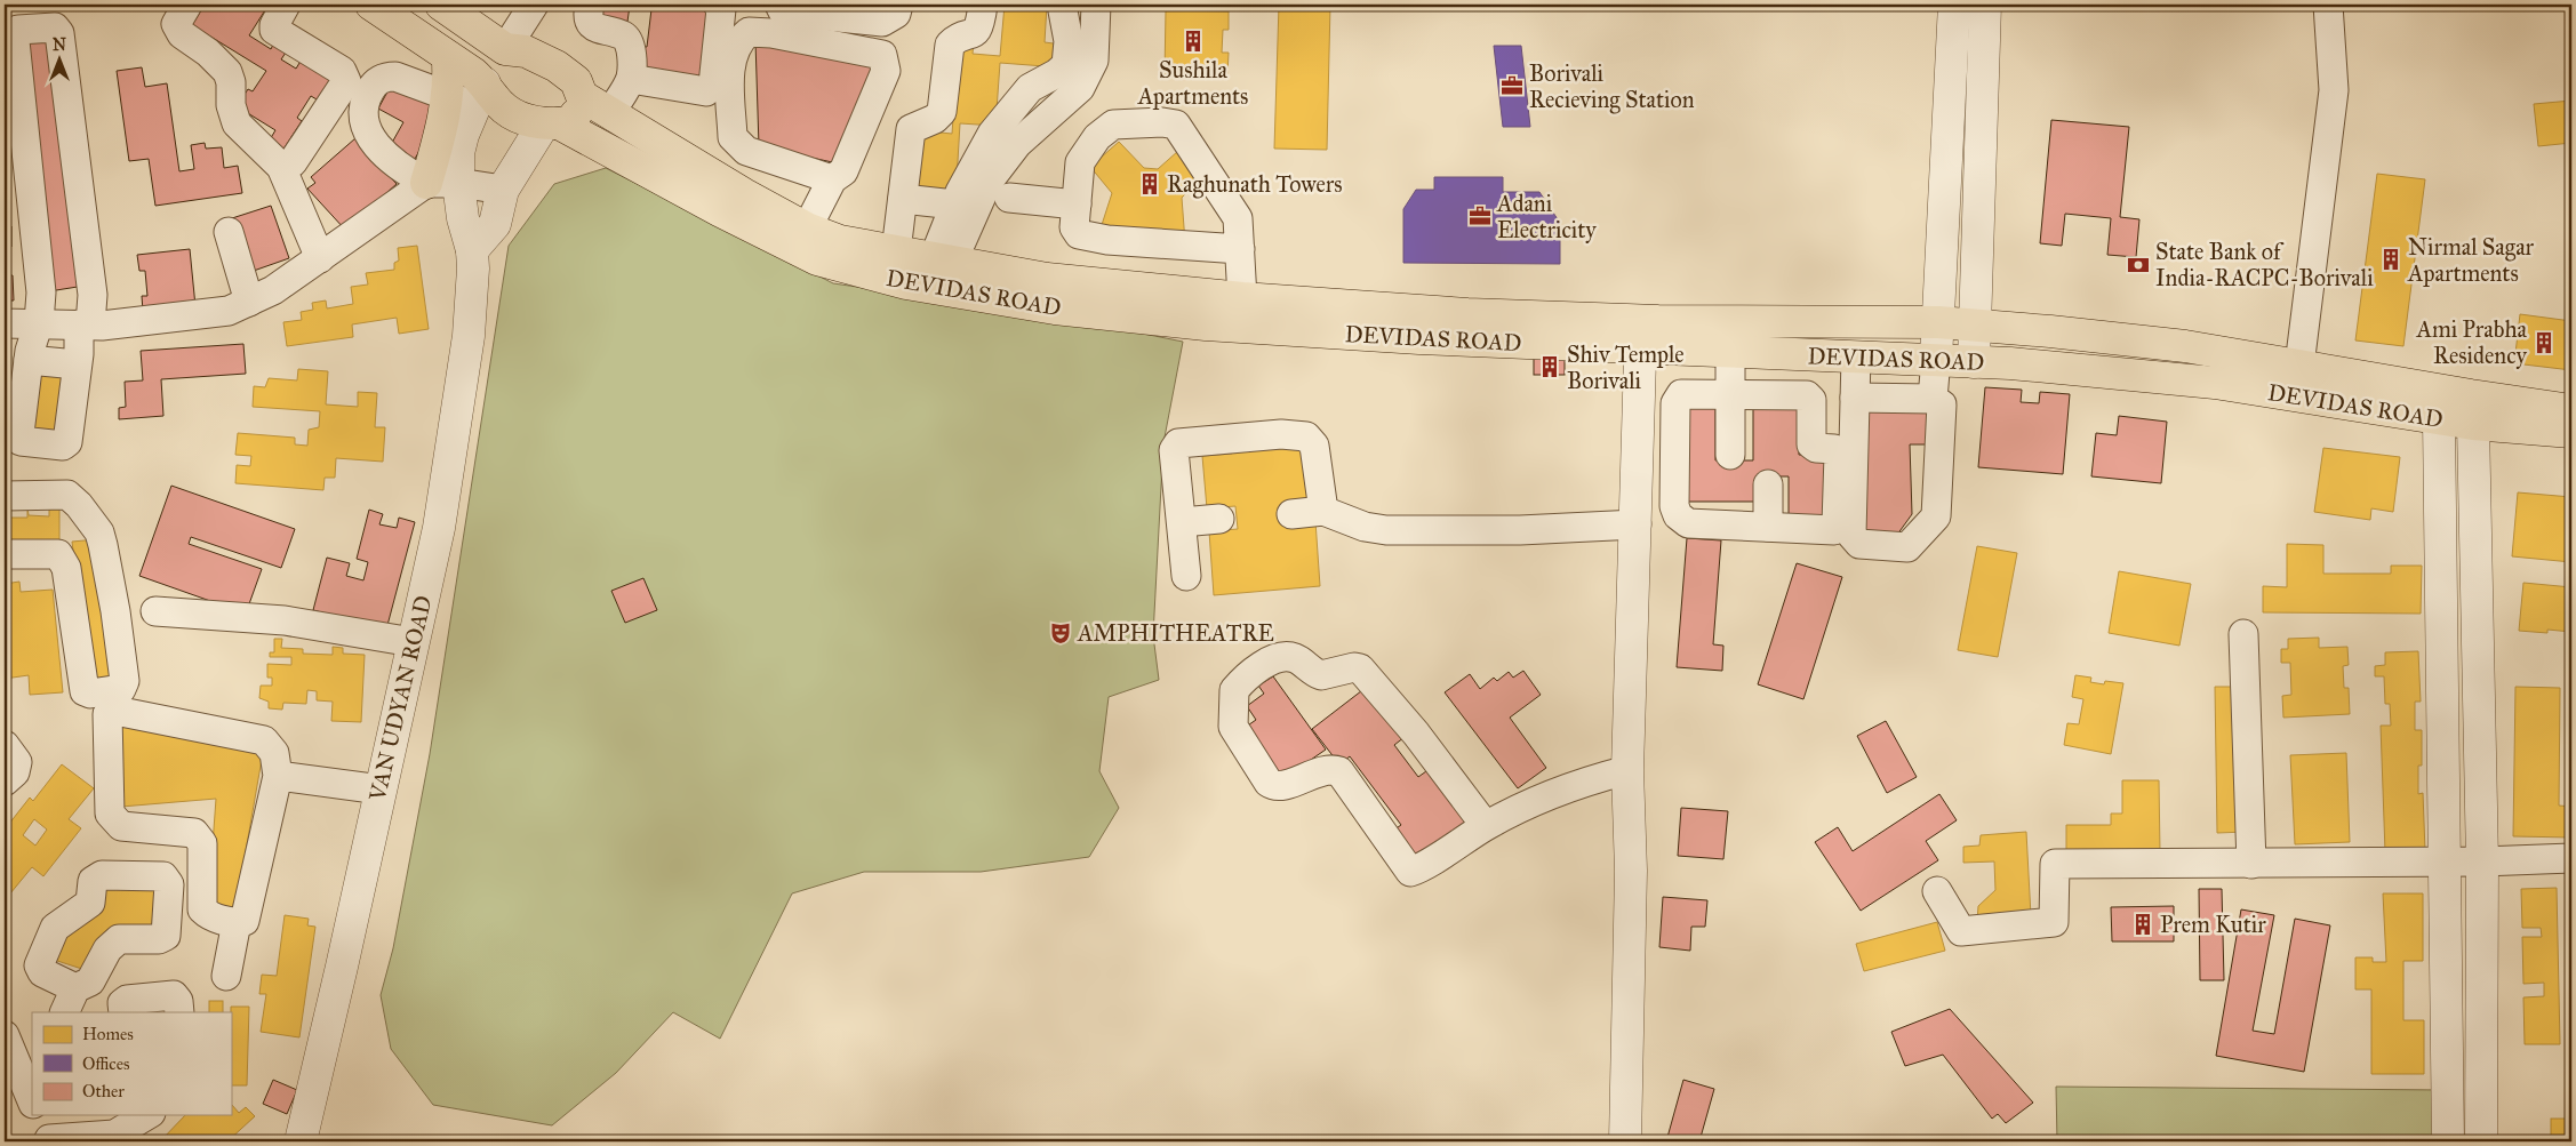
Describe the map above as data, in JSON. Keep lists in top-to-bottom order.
{
  "streets": {
    "main road": ["DEVIDAS ROAD"],
    "street": ["VAN UDYAN ROAD"]
  },
  "crossings": [
    ["DEVIDAS ROAD", "VAN UDYAN ROAD"]
  ],
  "places": {
    "building": [
      "Sushila Apartments",
      "Raghunath Towers",
      "Nirmal Sagar Apartments",
      "Ami Prabha Residency",
      "Shiv Temple Borivali",
      "Prem Kutir"
    ],
    "office": ["Borivali Recieving Station", "Adani Electricity"],
    "bank": ["State Bank of India-RACPC-Borivali"],
    "theatre": ["AMPHITHEATRE"]
  },
  "legend": ["Homes", "Offices", "Other"],
  "north": "top"
}
